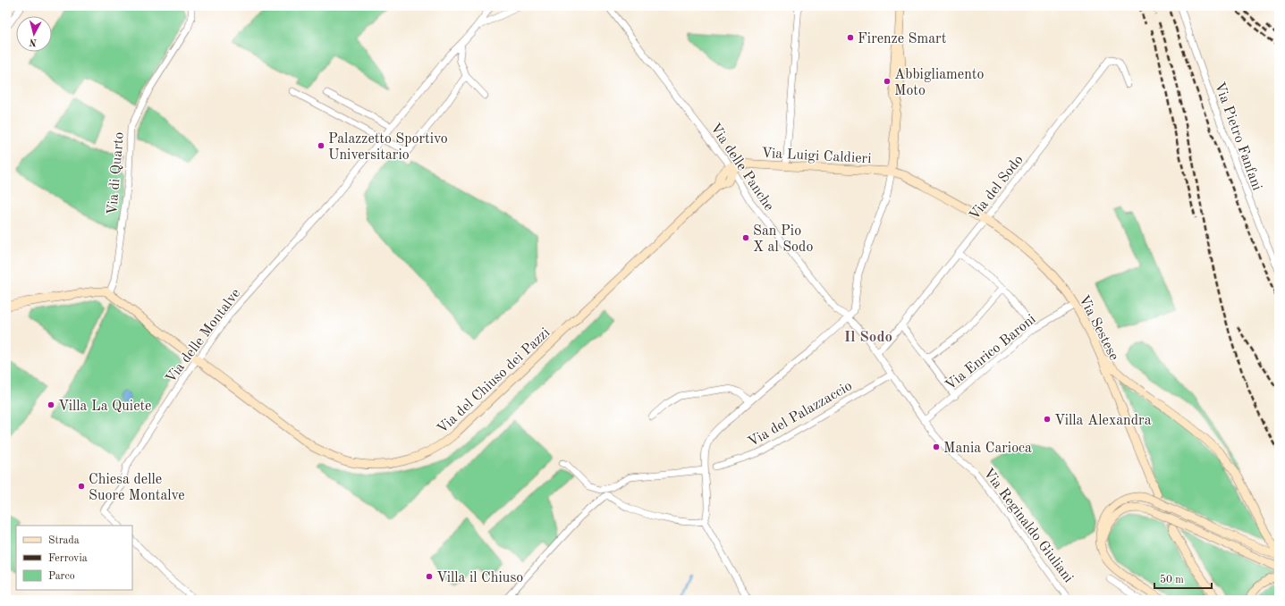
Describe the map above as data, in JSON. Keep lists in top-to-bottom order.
{
  "streets": {
    "main road": ["Via Luigi Caldieri", "Via Sestese", "Via del Chiuso dei Pazzi"],
    "street": [
      "Via Pietro Fanfani",
      "Via delle Panche",
      "Via di Quarto",
      "Via del Sodo",
      "Via delle Montalve",
      "Via Enrico Baroni",
      "Via del Palazzaccio",
      "Via Reginaldo Giuliani"
    ]
  },
  "crossings": [
    ["Via Luigi Caldieri", "Via Sestese"],
    ["Via Luigi Caldieri", "Via del Chiuso dei Pazzi"],
    ["Via delle Panche", "Via del Chiuso dei Pazzi"],
    ["Via delle Panche", "Via Reginaldo Giuliani"],
    ["Via di Quarto", "Via del Chiuso dei Pazzi"],
    ["Via del Sodo", "Via Sestese"],
    ["Via del Sodo", "Via Reginaldo Giuliani"],
    ["Via Sestese", "Via Enrico Baroni"],
    ["Via delle Montalve", "Via del Chiuso dei Pazzi"],
    ["Via Enrico Baroni", "Via Reginaldo Giuliani"],
    ["Via del Palazzaccio", "Via Reginaldo Giuliani"]
  ],
  "districts": ["Il Sodo"],
  "places": [
    "Firenze Smart",
    "Abbigliamento Moto",
    "Palazzetto Sportivo Universitario",
    "San Pio X al Sodo",
    "Villa La Quiete",
    "Villa Alexandra",
    "Mania Carioca",
    "Chiesa delle Suore Montalve",
    "Villa il Chiuso"
  ],
  "legend": ["Strada", "Ferrovia", "Parco"],
  "scale_bar": "50 m",
  "north": "bottom"
}
